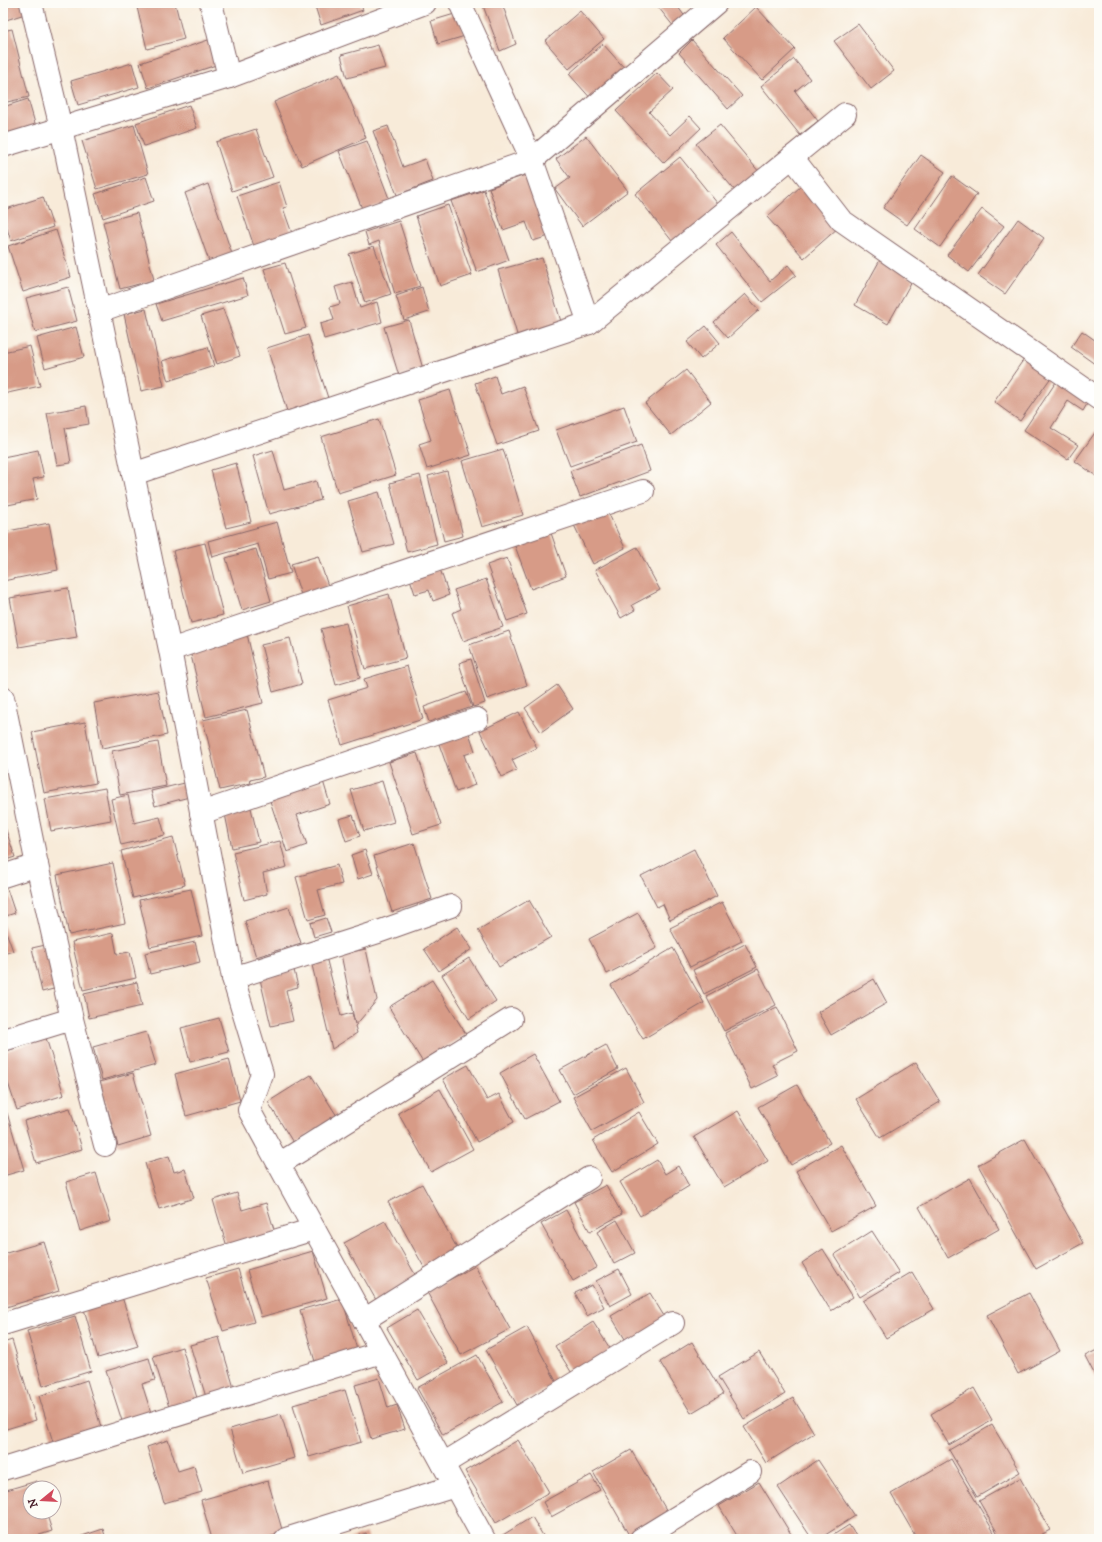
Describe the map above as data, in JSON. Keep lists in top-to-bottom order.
{
  "north": "left"
}
